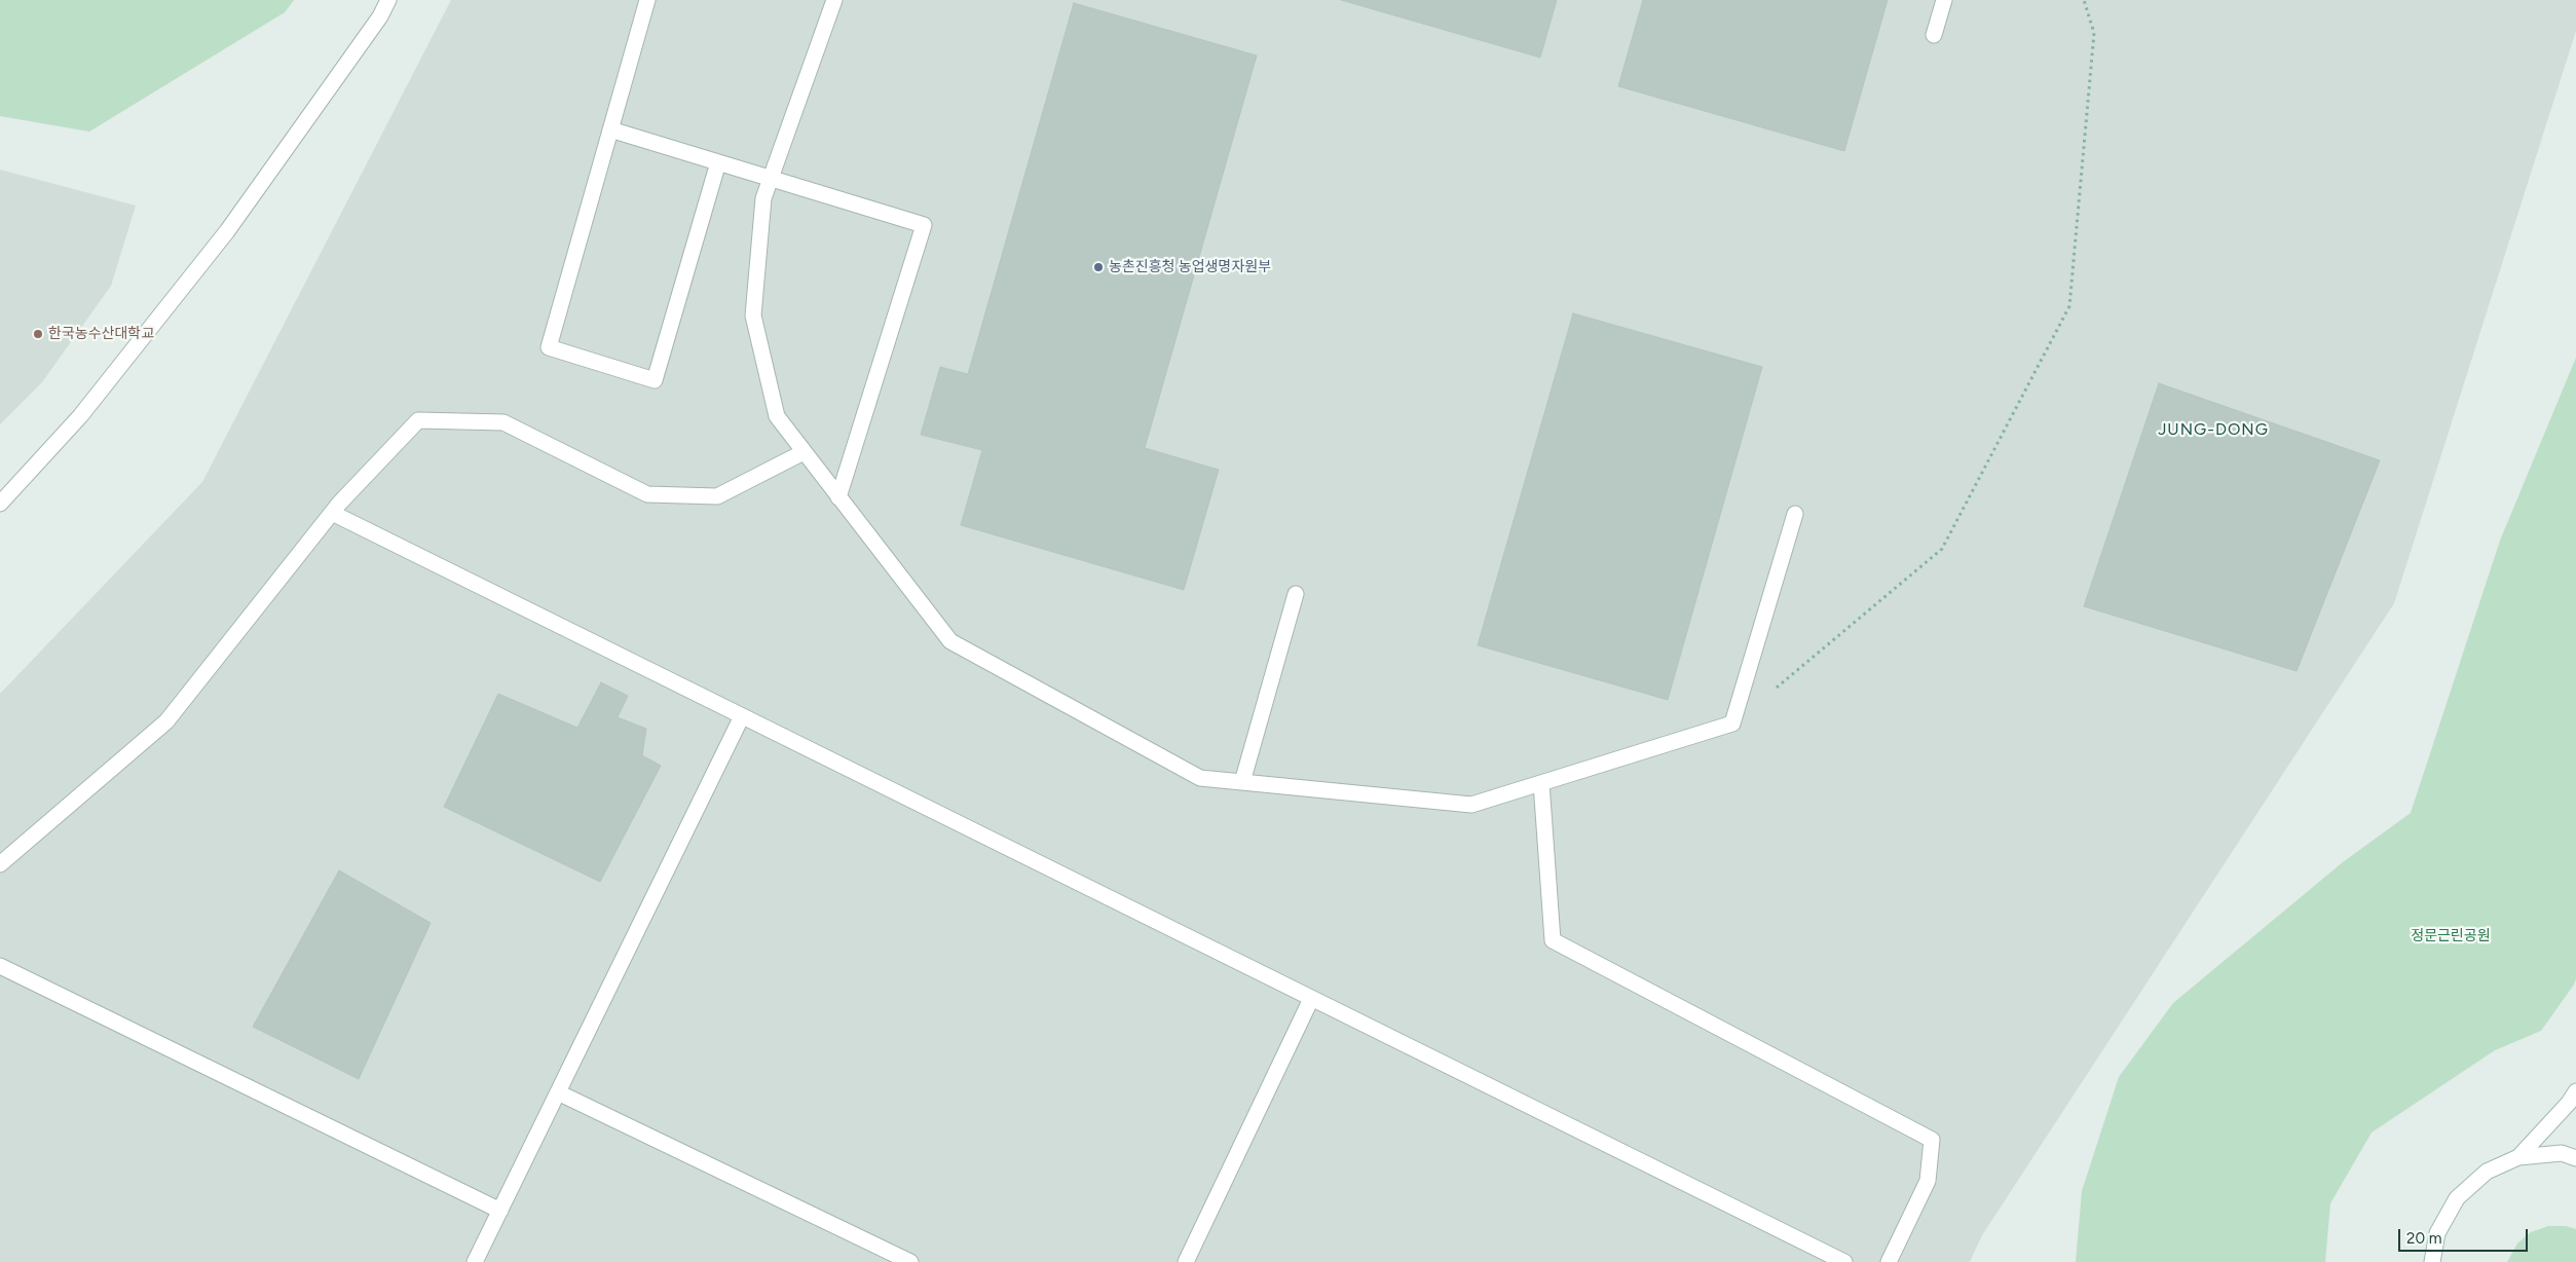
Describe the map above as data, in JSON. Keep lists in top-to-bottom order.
{
  "districts": ["JUNG-DONG"],
  "parks": ["정문근린공원"],
  "places": ["농촌진흥청 농업생명자원부", "한국농수산대학교"],
  "scale_bar": "20 m"
}
